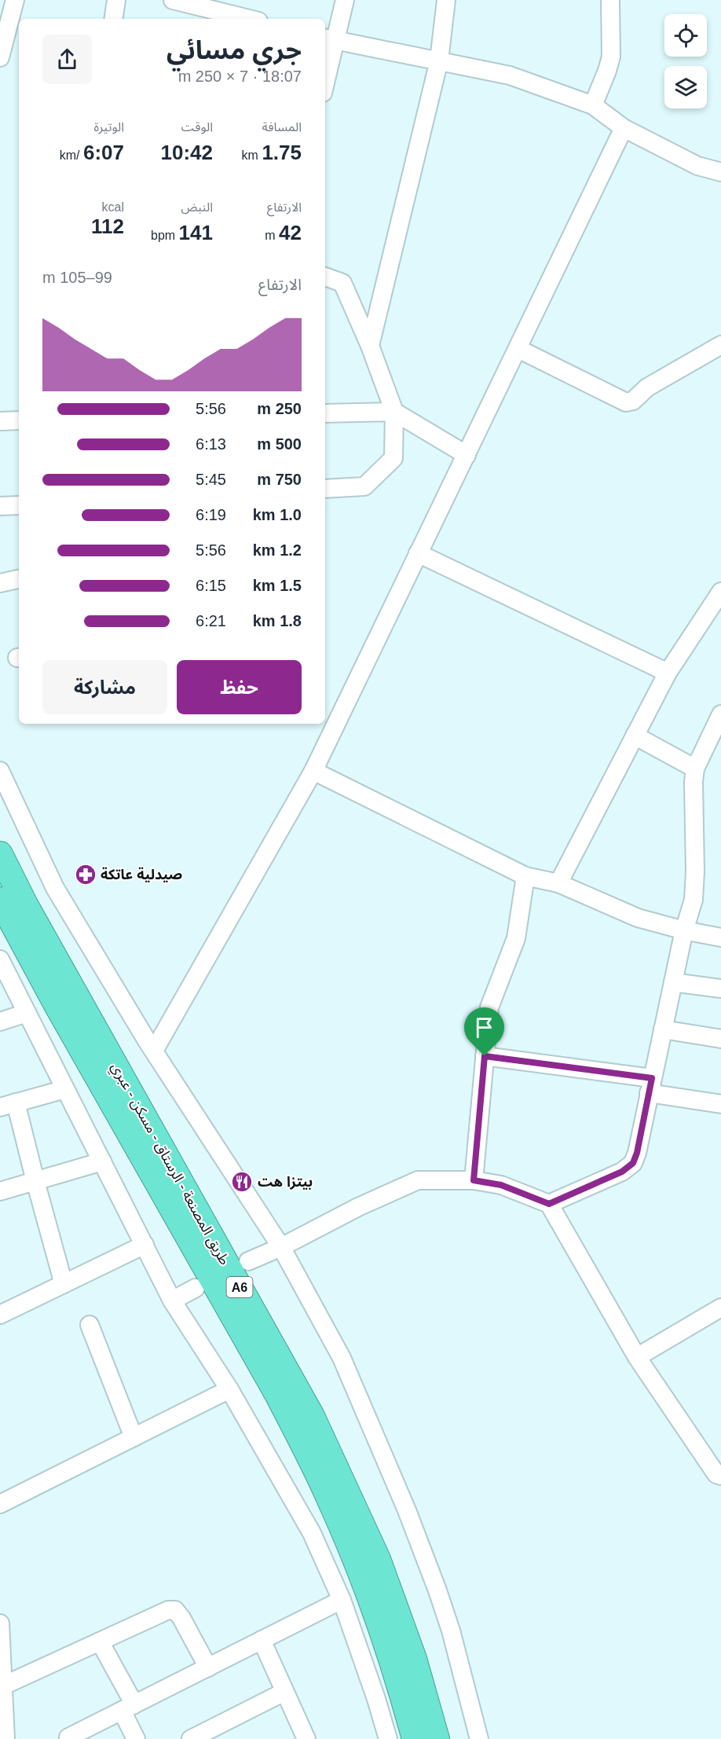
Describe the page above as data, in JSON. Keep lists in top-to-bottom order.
{
  "streets": {
    "highway": ["طريق المصنعة - الرستاق - مسكن - عبري", "A6"]
  },
  "places": {
    "pharmacy": ["صيدلية عاتكة"],
    "restaurant": ["بيتزا هت"]
  },
  "page": {
    "heading": ["جري مسائي", "18:07 · 7 × 250 m"],
    "stats": [
      ["المسافة", "1.75 km"],
      ["الوقت", "10:42"],
      ["الوتيرة", "6:07 /km"],
      ["الارتفاع", "42 m"],
      ["النبض", "141 bpm"],
      ["kcal", "112"]
    ],
    "chart": ["الارتفاع", "99–105 m"],
    "list": [
      {
        "name": "250 m",
        "note": "5:56"
      },
      {
        "name": "500 m",
        "note": "6:13"
      },
      {
        "name": "750 m",
        "note": "5:45"
      },
      {
        "name": "1.0 km",
        "note": "6:19"
      },
      {
        "name": "1.2 km",
        "note": "5:56"
      },
      {
        "name": "1.5 km",
        "note": "6:15"
      },
      {
        "name": "1.8 km",
        "note": "6:21"
      }
    ],
    "buttons": ["حفظ", "مشاركة"]
  }
}
